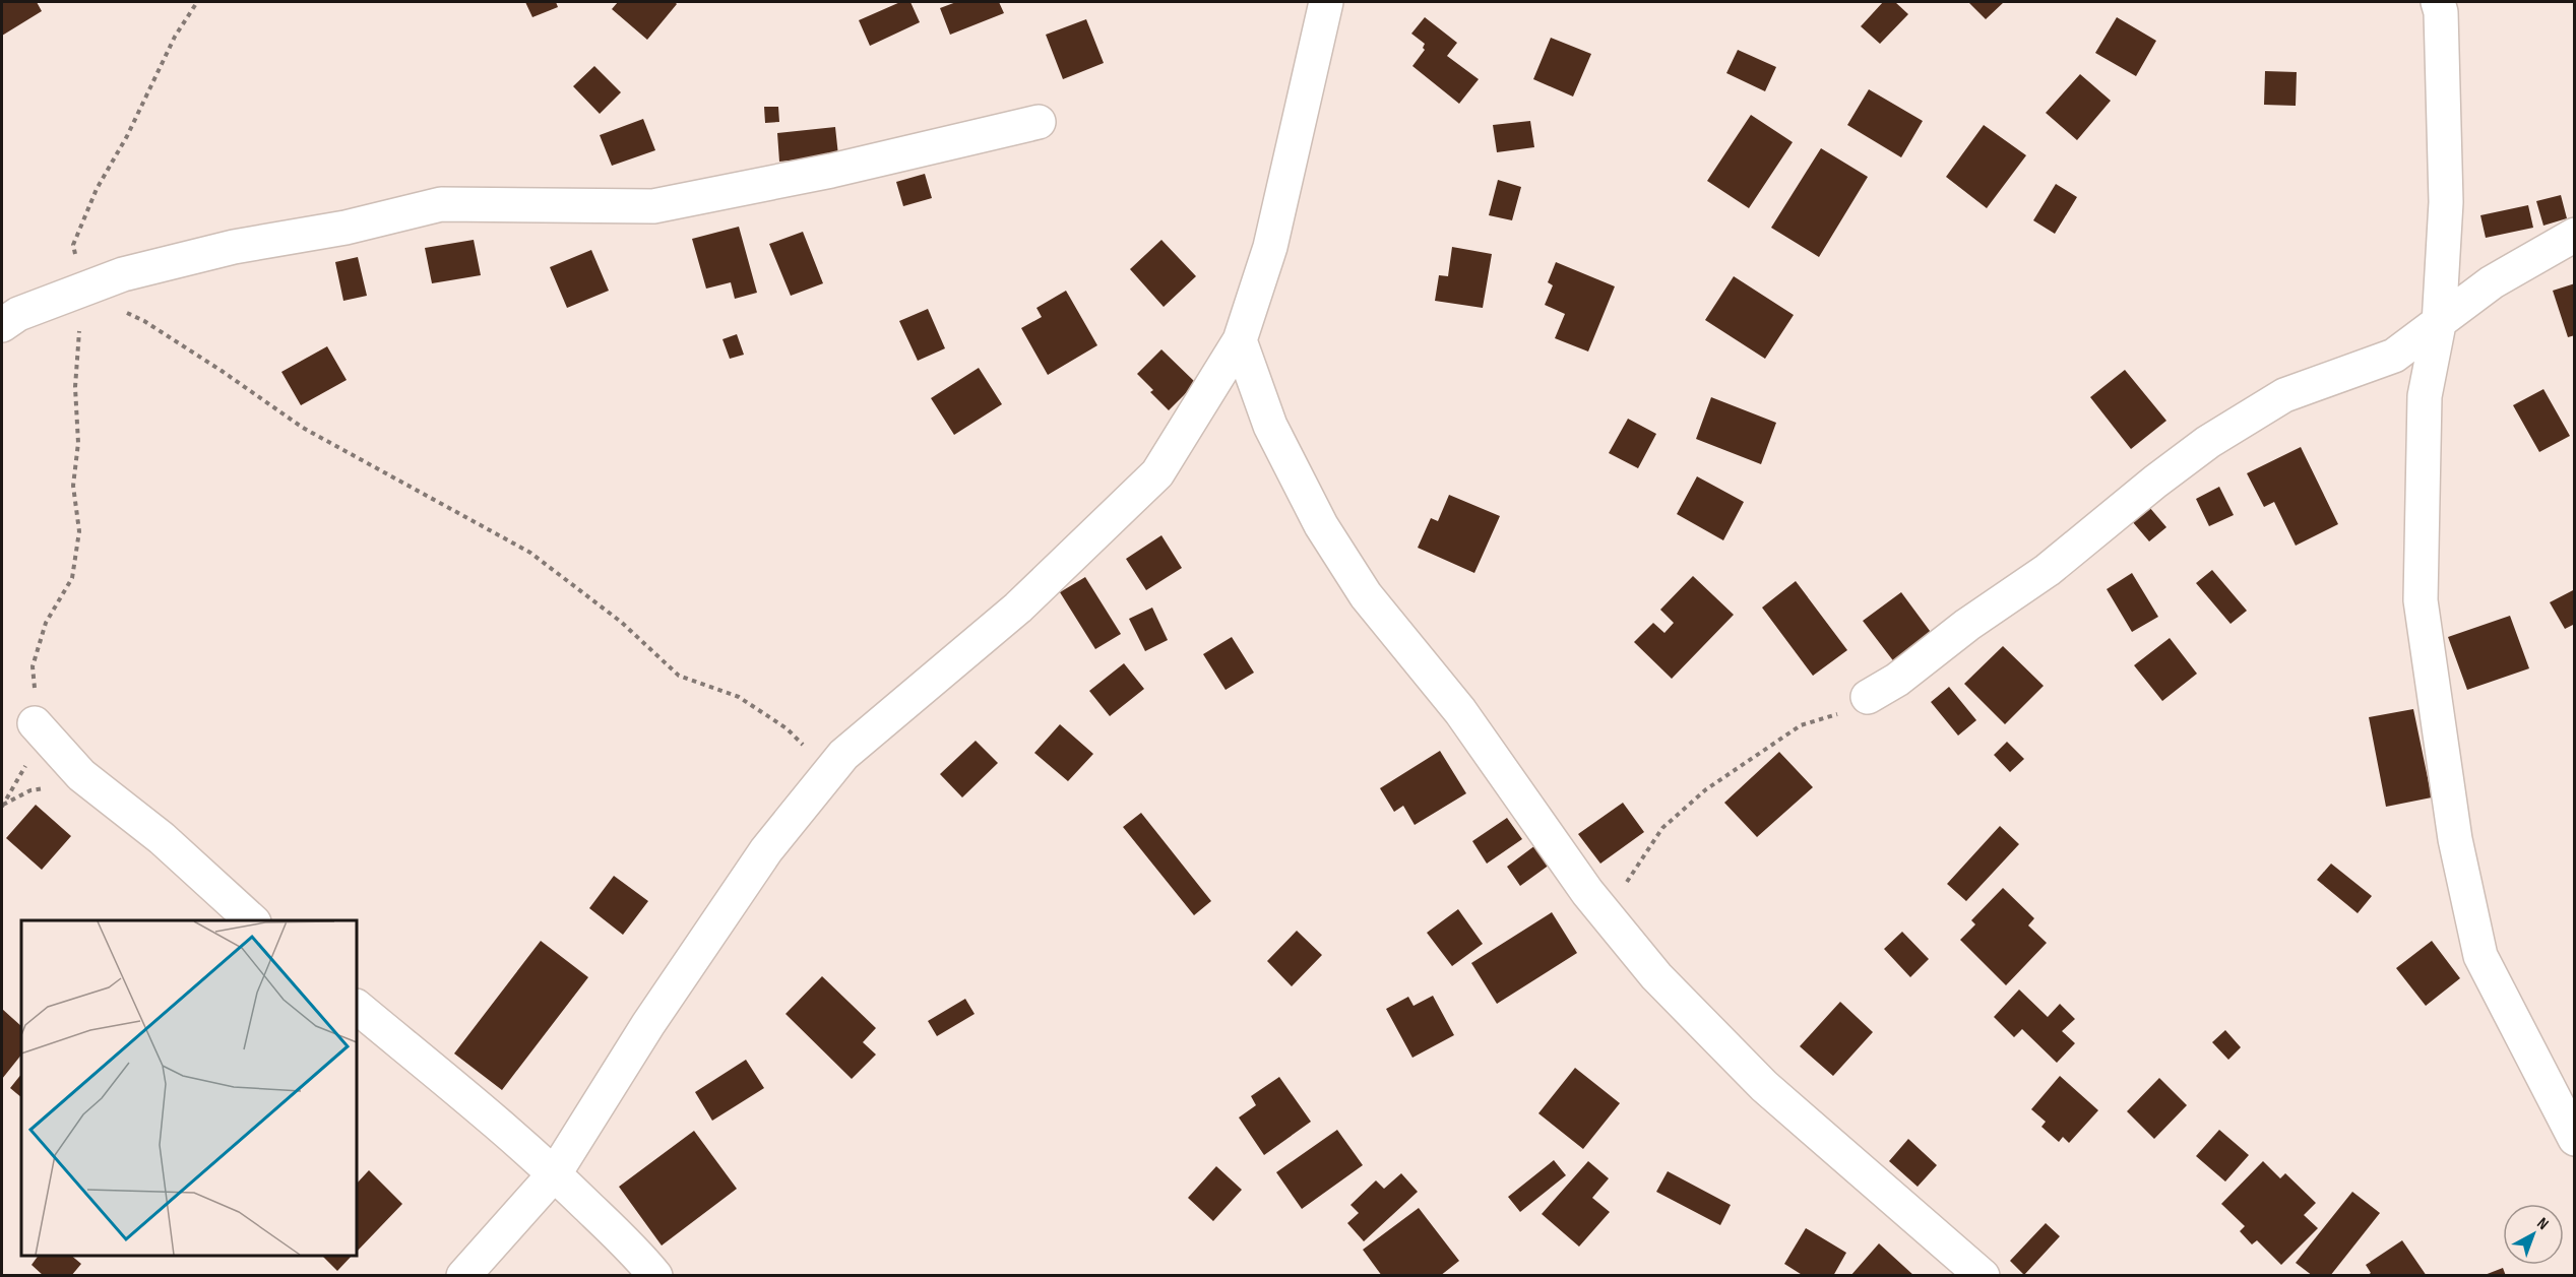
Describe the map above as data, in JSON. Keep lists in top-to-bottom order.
{
  "north": "top right"
}
